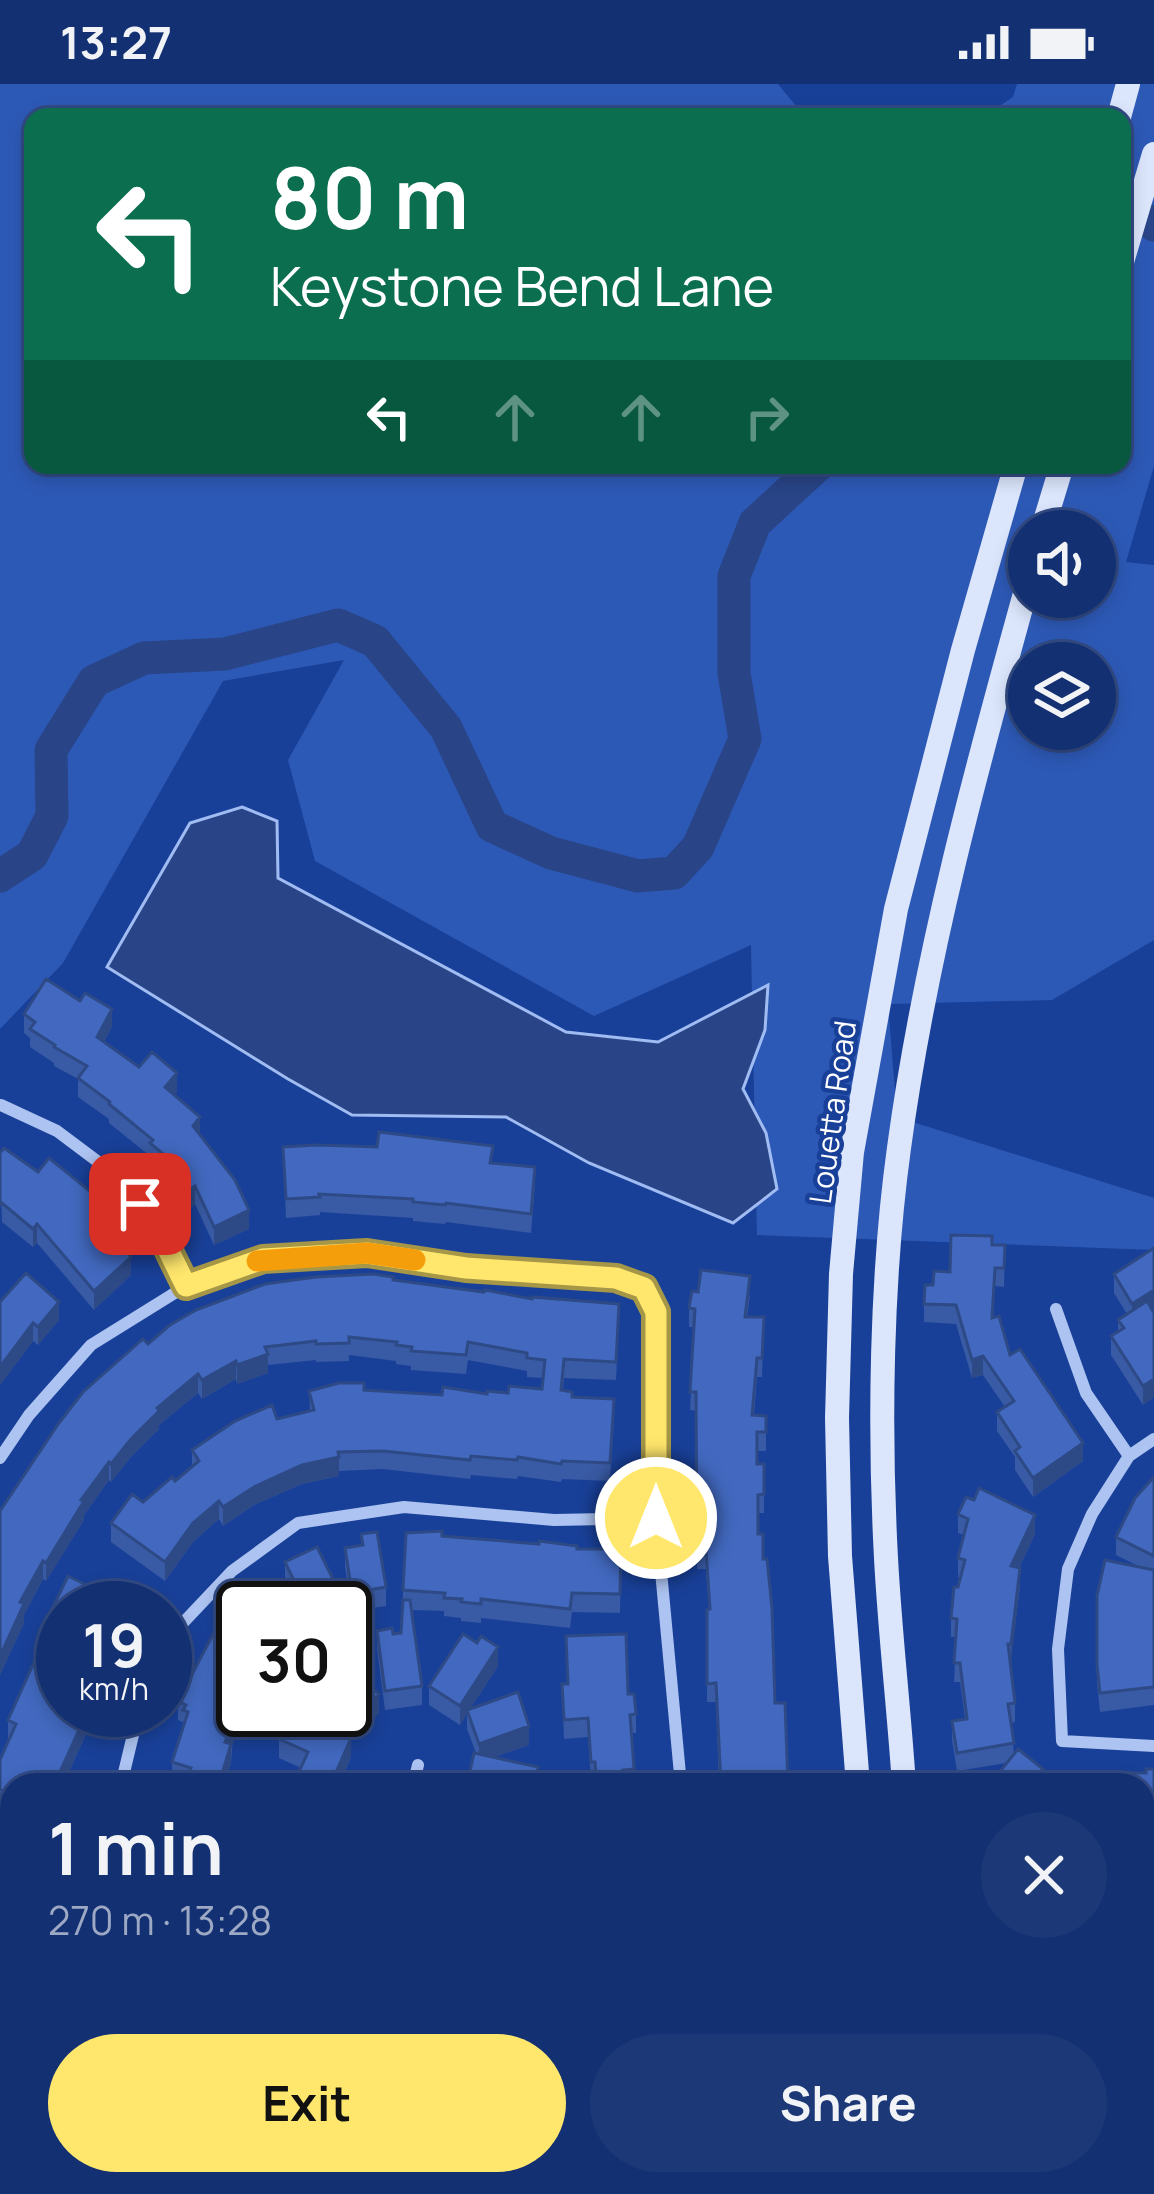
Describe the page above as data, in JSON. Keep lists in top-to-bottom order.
{
  "streets": {
    "main road": ["Louetta Road"]
  },
  "page": {
    "status": "13:27",
    "turn": ["80 m", "Keystone Bend Lane"],
    "speed": "19 km/h",
    "limit": "30",
    "heading": ["1 min", "270 m · 13:28"],
    "buttons": ["Exit", "Share"]
  }
}
